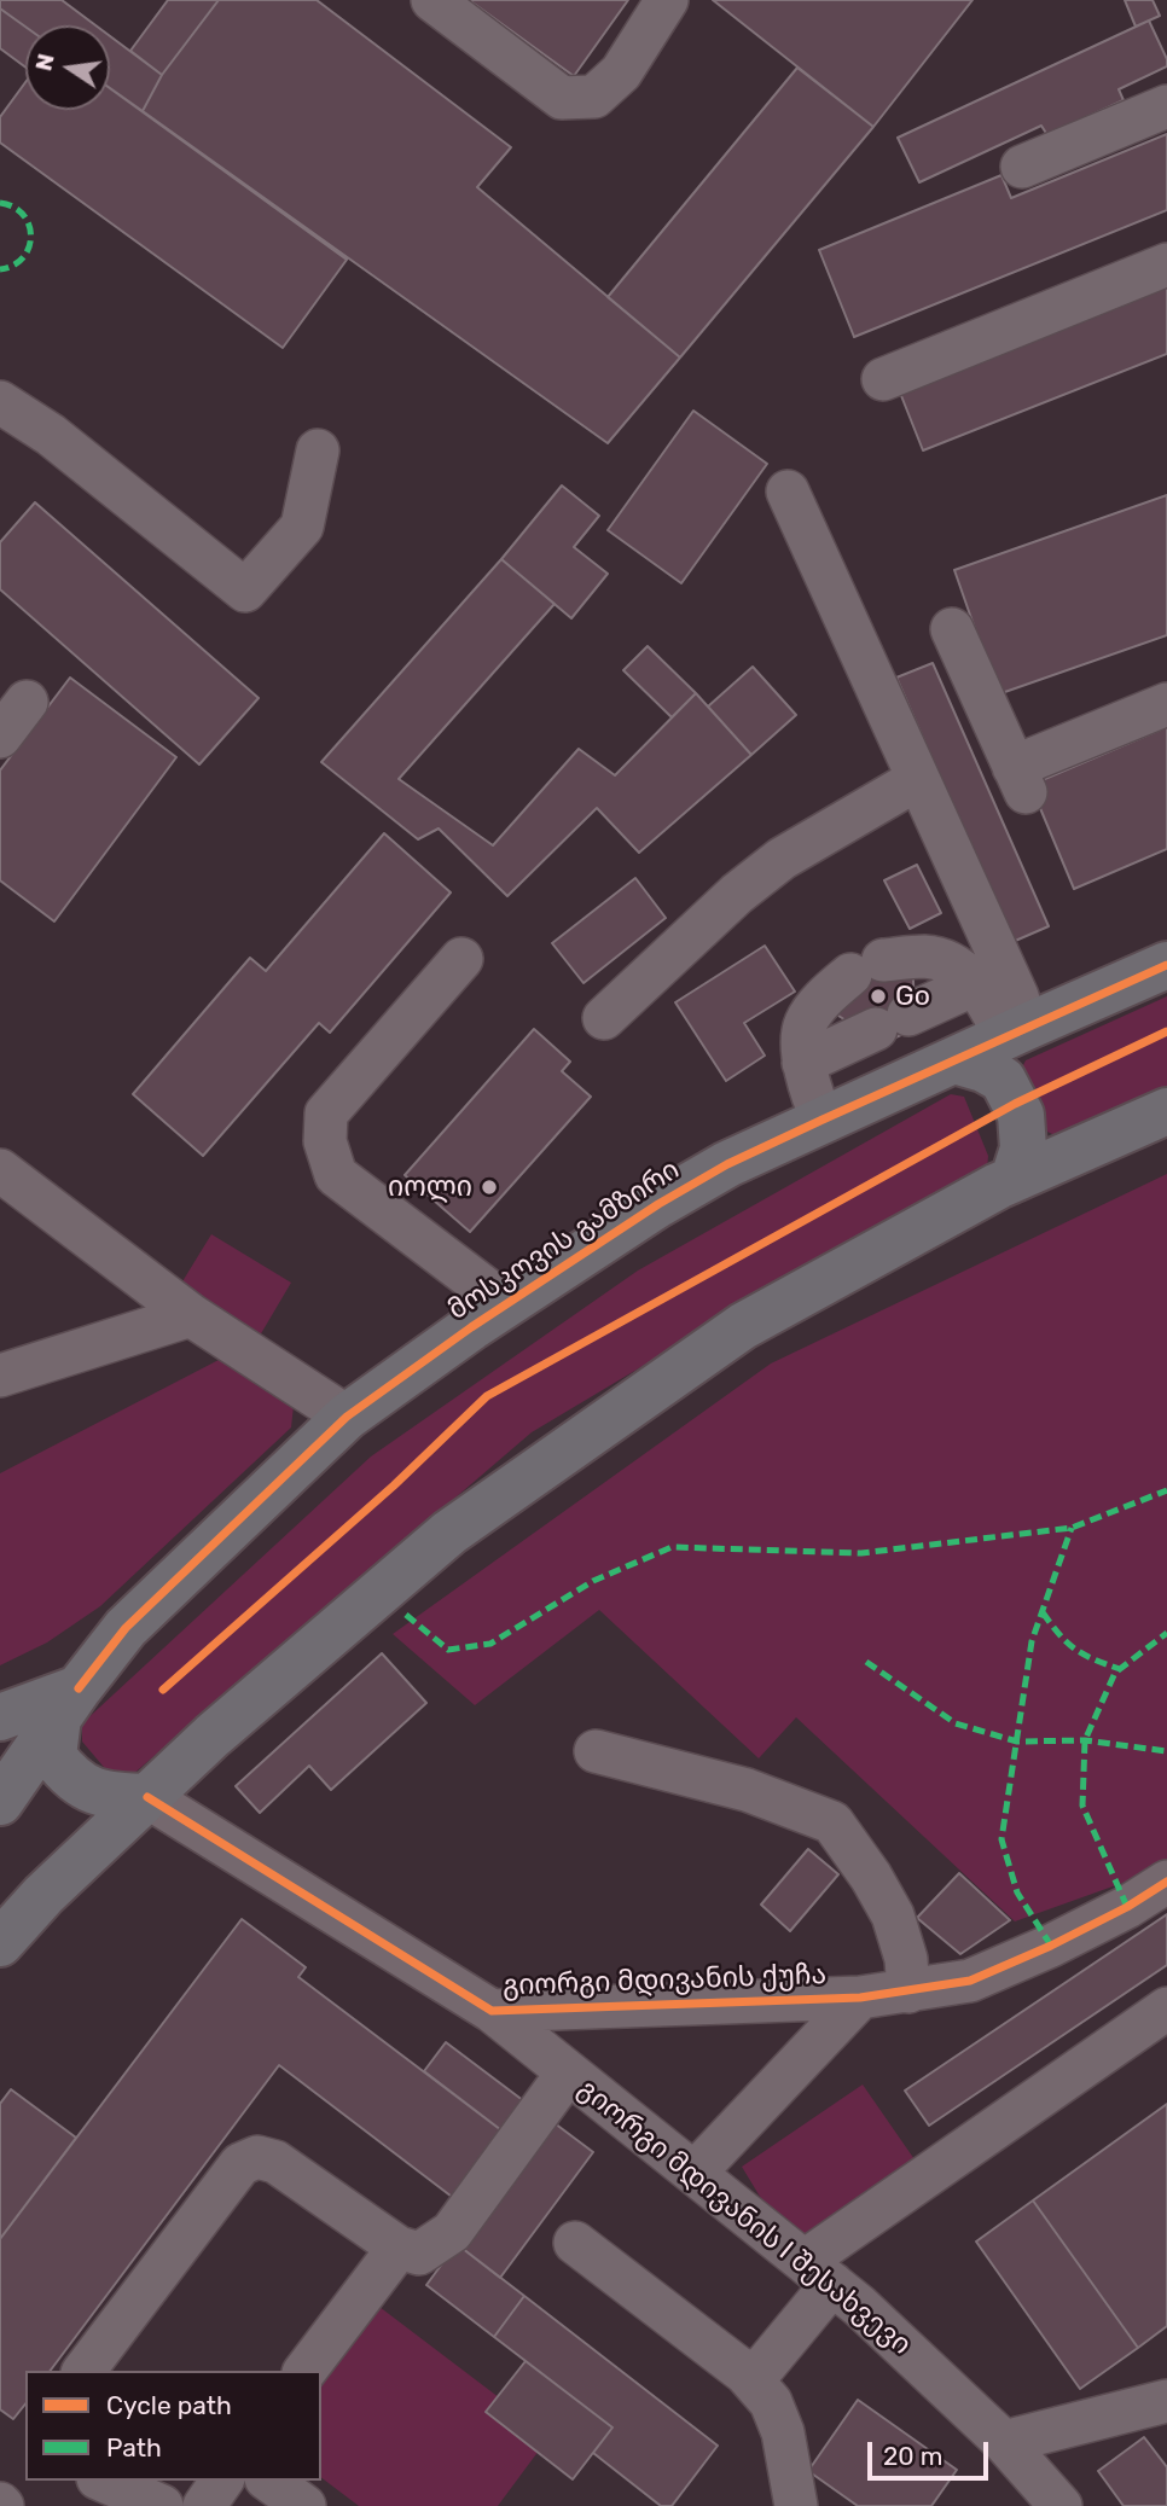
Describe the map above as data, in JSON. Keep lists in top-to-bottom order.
{
  "streets": {
    "main road": ["მოსკოვის გამზირი"],
    "street": ["გიორგი მდივანის ქუჩა", "გიორგი მდივანის I შესახვევი"]
  },
  "crossings": [
    ["გიორგი მდივანის ქუჩა", "გიორგი მდივანის I შესახვევი"]
  ],
  "places": ["Go", "იოლი"],
  "legend": ["Cycle path", "Path"],
  "scale_bar": "20 m",
  "north": "left"
}
